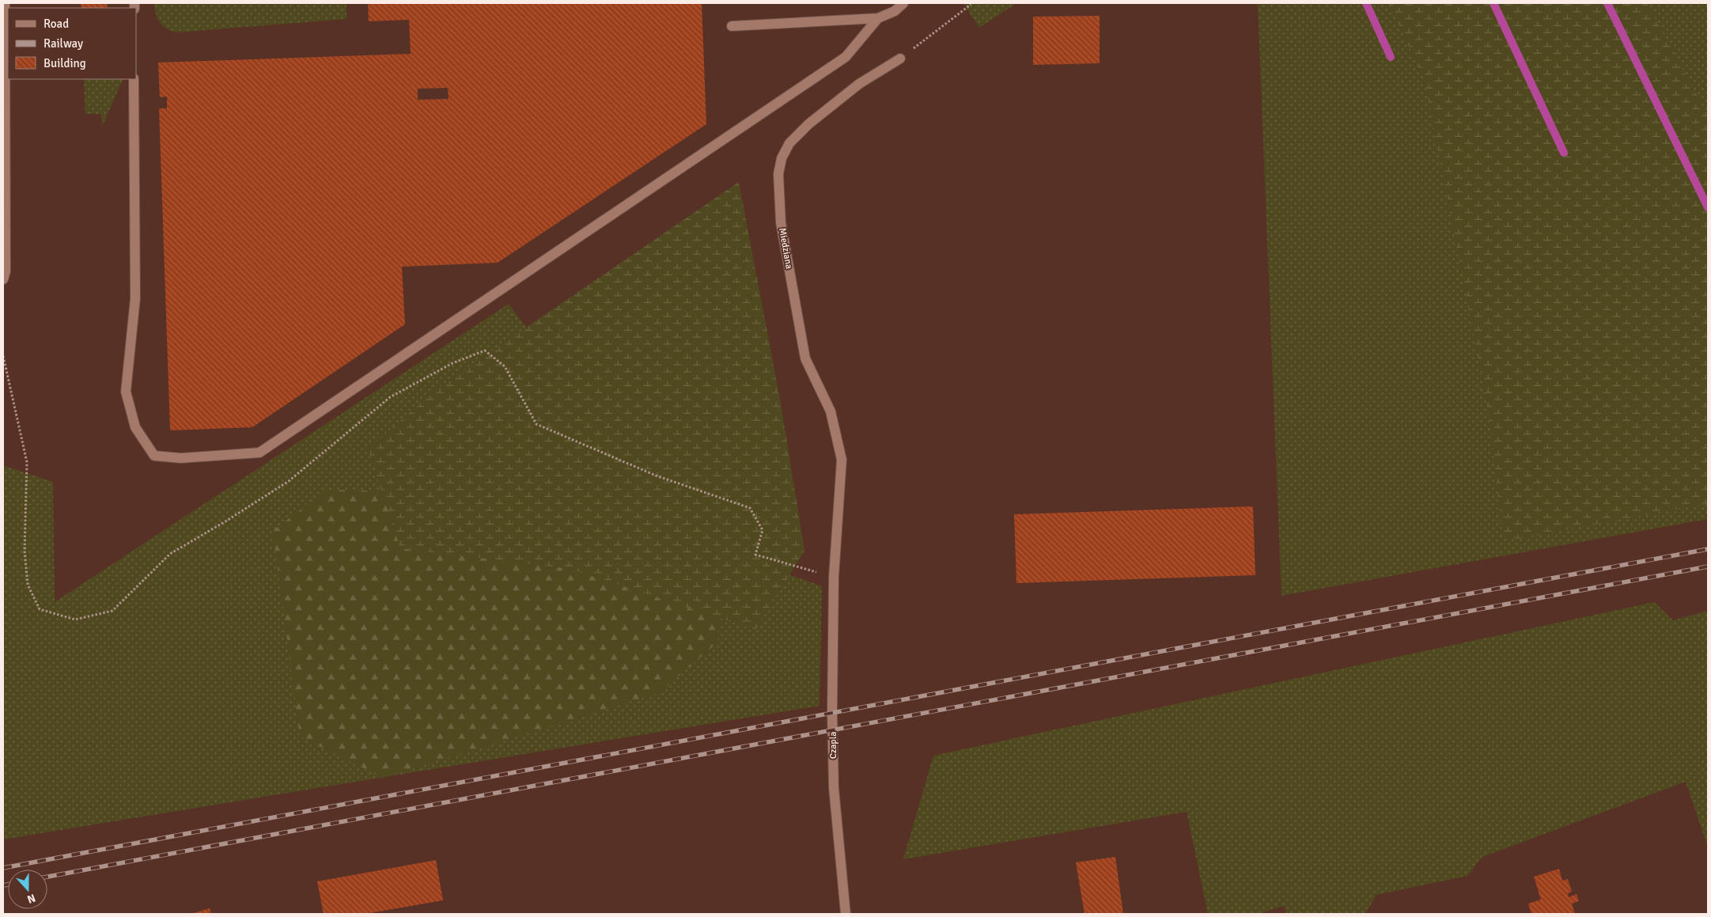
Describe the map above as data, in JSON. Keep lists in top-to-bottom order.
{
  "streets": {
    "street": ["Miedziana", "Czapla"]
  },
  "crossings": [
    ["Miedziana", "Czapla"]
  ],
  "legend": ["Road", "Railway", "Building"],
  "north": "bottom"
}
